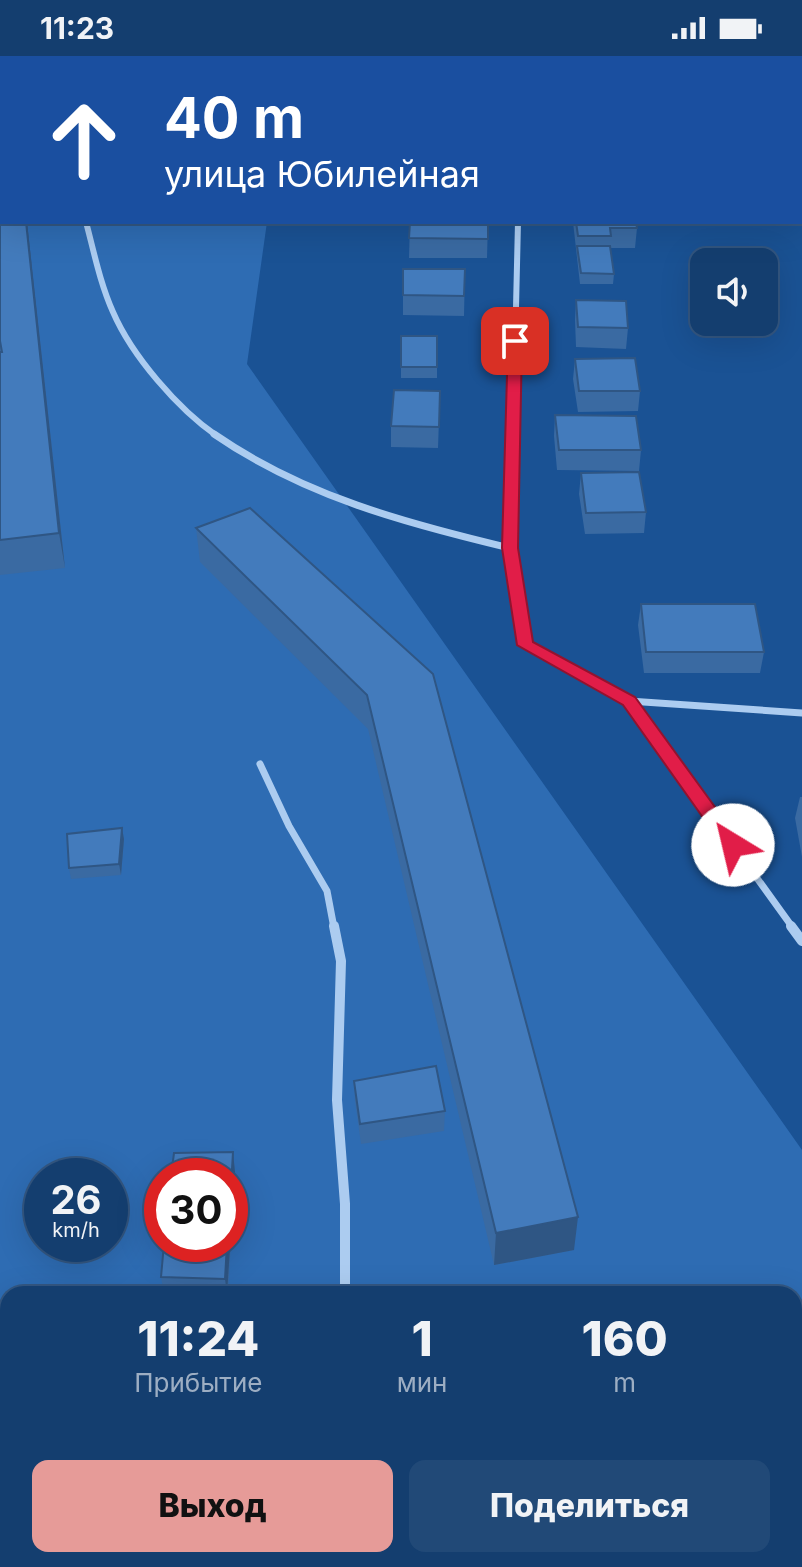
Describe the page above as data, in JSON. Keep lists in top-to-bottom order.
{
  "page": {
    "status": "11:23",
    "turn": ["40 m", "улица Юбилейная"],
    "speed": "26 km/h",
    "limit": "30",
    "eta": [
      "11:24",
      "Прибытие",
      "1",
      "мин",
      "160",
      "m"
    ],
    "buttons": ["Выход", "Поделиться"]
  }
}
